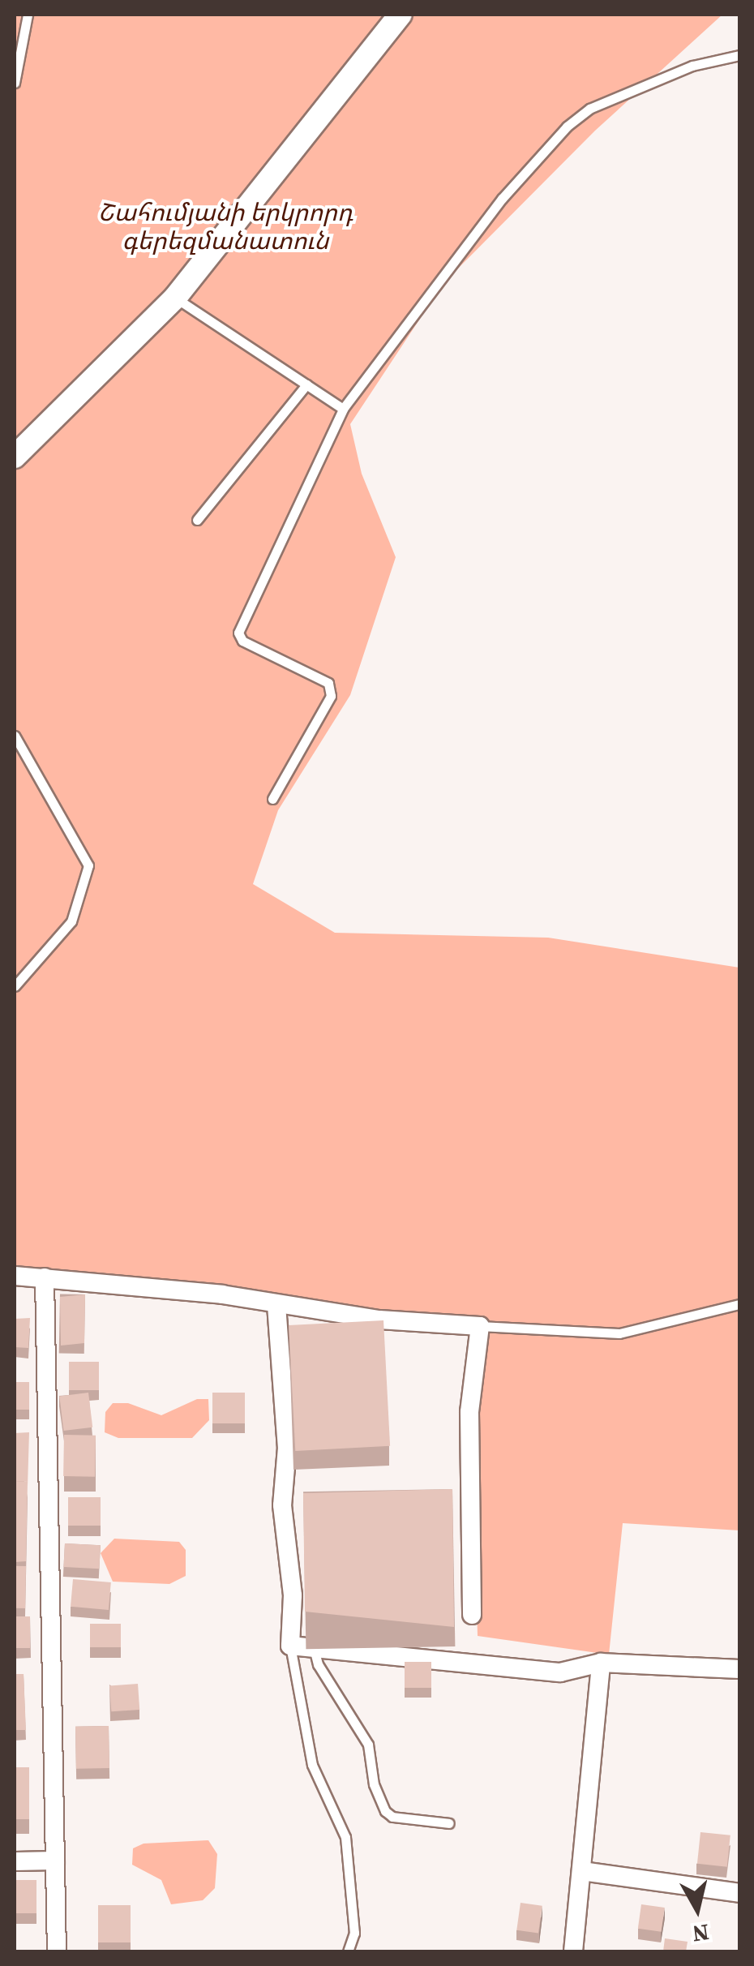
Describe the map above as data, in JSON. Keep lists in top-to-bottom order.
{
  "parks": ["Շահումյանի երկրորդ գերեզմանատուն"],
  "north": "bottom"
}
